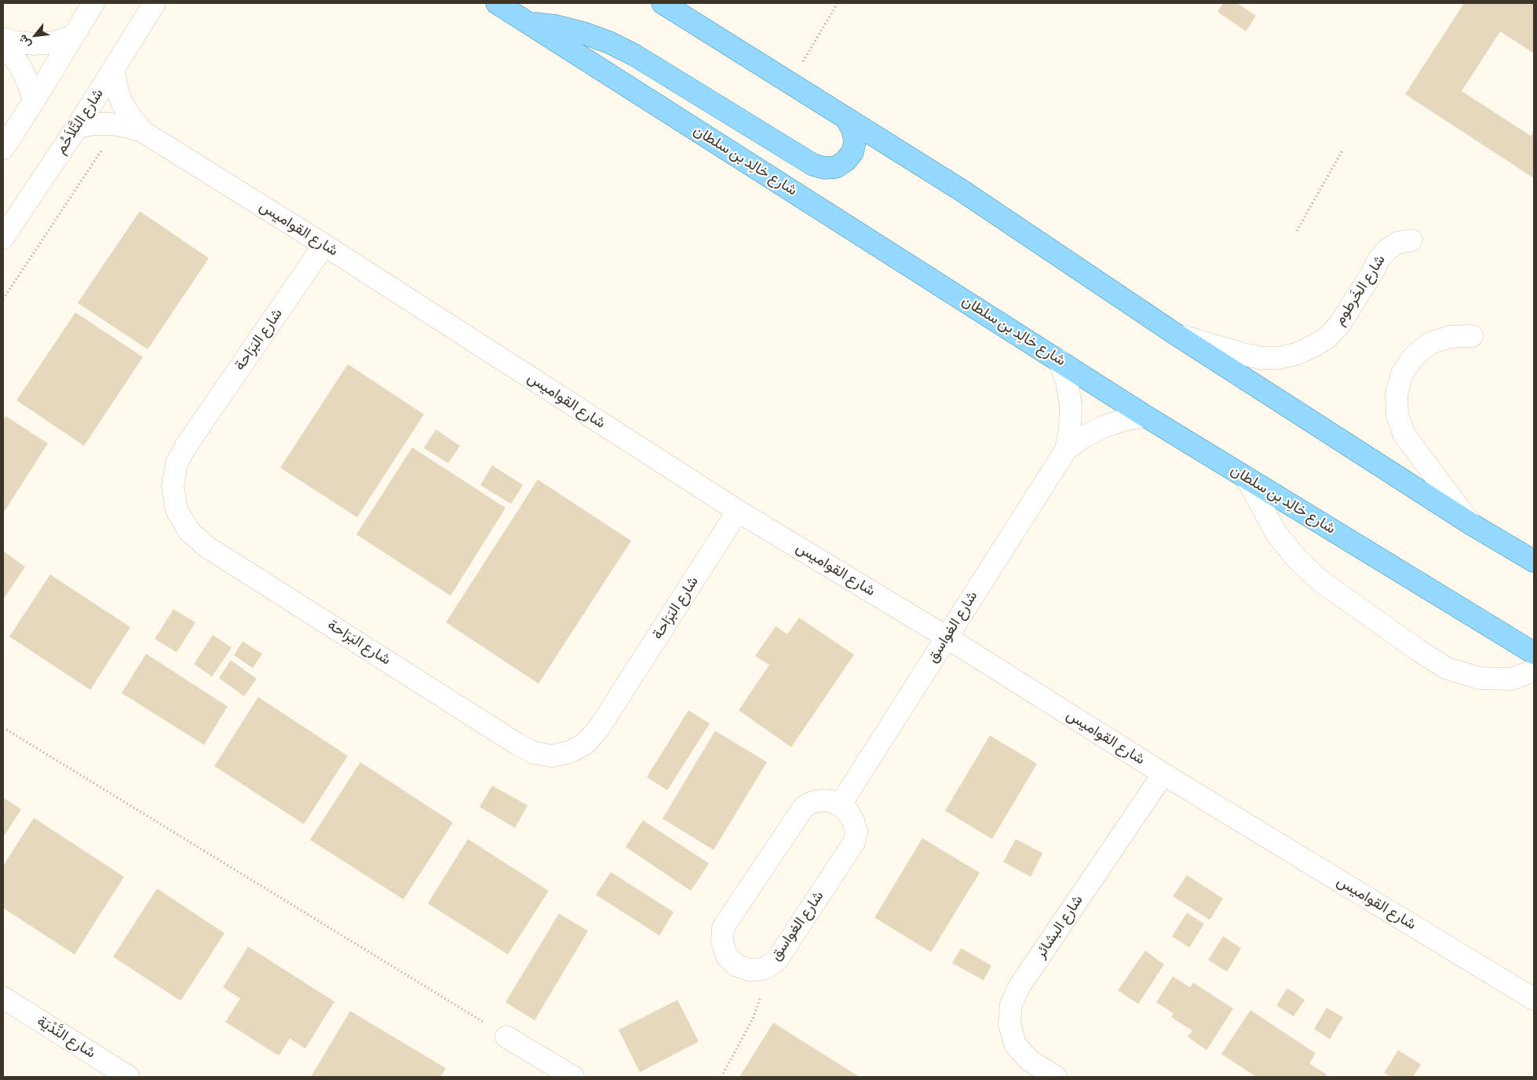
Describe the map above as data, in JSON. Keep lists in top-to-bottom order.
{
  "streets": {
    "main road": ["شارع خالِد بن سلطان"],
    "street": [
      "شارع التَّلاَحُم",
      "شارع القواميس",
      "شارع الخَرطوم",
      "شارع البَرَاحة",
      "شارع الغواسق",
      "شارع البشائر",
      "شارع النَّدْيَة"
    ]
  },
  "crossings": [
    ["شارع التَّلاَحُم", "شارع القواميس"],
    ["شارع خالِد بن سلطان", "شارع الغواسق"],
    ["شارع القواميس", "شارع البَرَاحة"],
    ["شارع القواميس", "شارع الغواسق"],
    ["شارع القواميس", "شارع البشائر"]
  ],
  "north": "bottom left"
}
